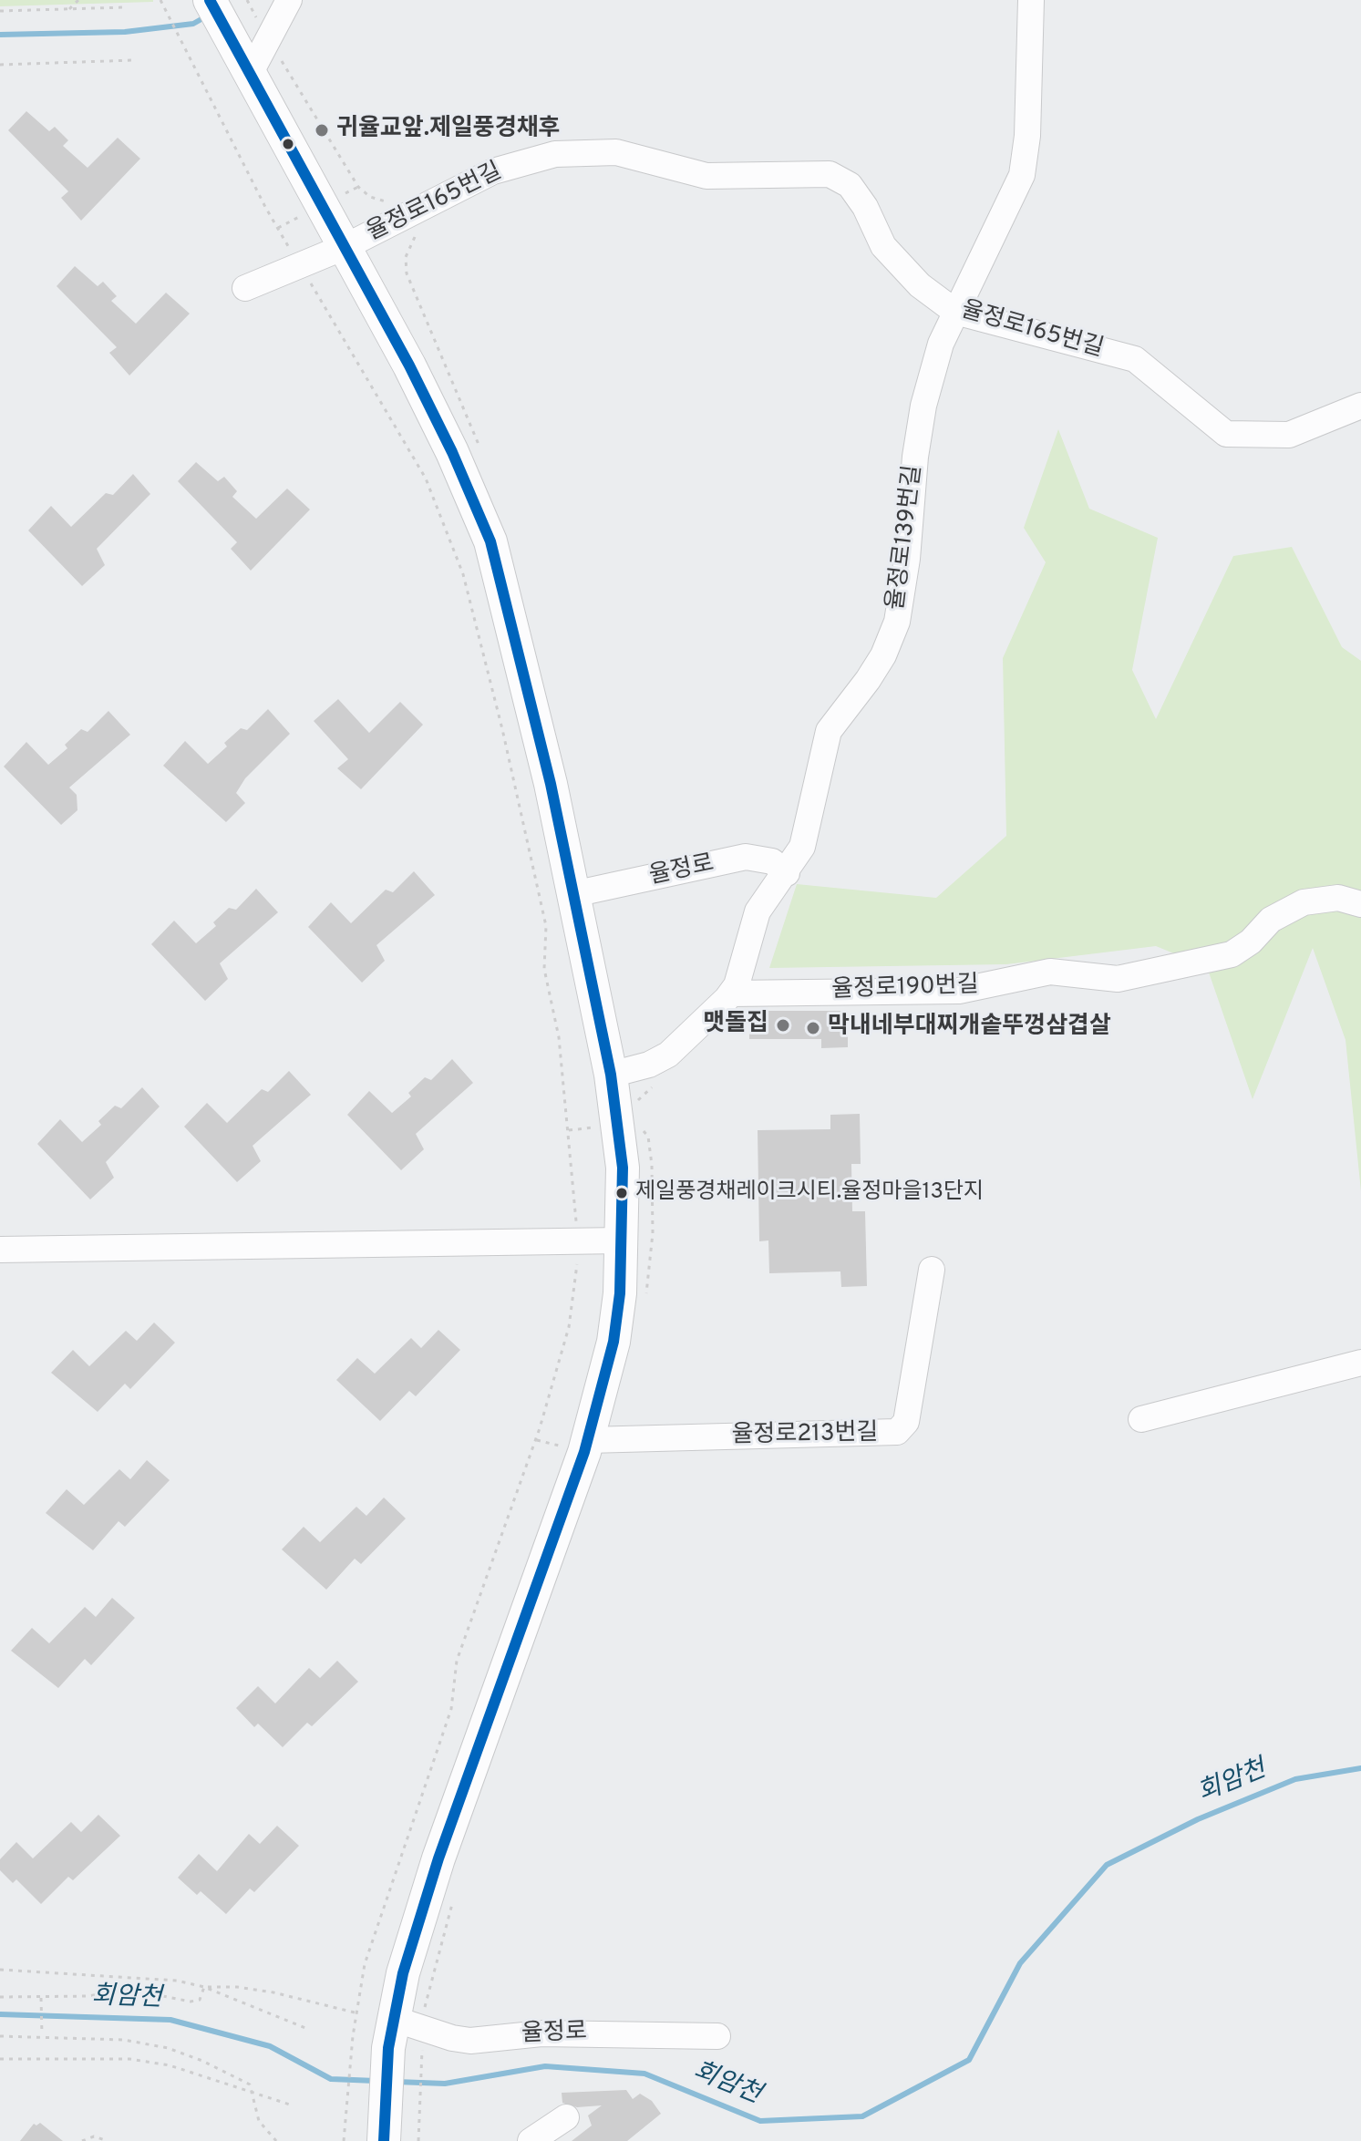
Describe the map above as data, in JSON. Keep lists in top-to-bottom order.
{
  "streets": {
    "street": [
      "율정로165번길",
      "율정로139번길",
      "율정로",
      "율정로190번길",
      "율정로213번길"
    ]
  },
  "crossings": [
    ["율정로165번길", "율정로139번길"],
    ["율정로139번길", "율정로"],
    ["율정로139번길", "율정로190번길"]
  ],
  "water": ["회암천"],
  "places": [
    "귀율교앞.제일풍경채후",
    "맷돌집",
    "막내네부대찌개솥뚜껑삼겹살",
    "제일풍경채레이크시티.율정마을13단지"
  ]
}
